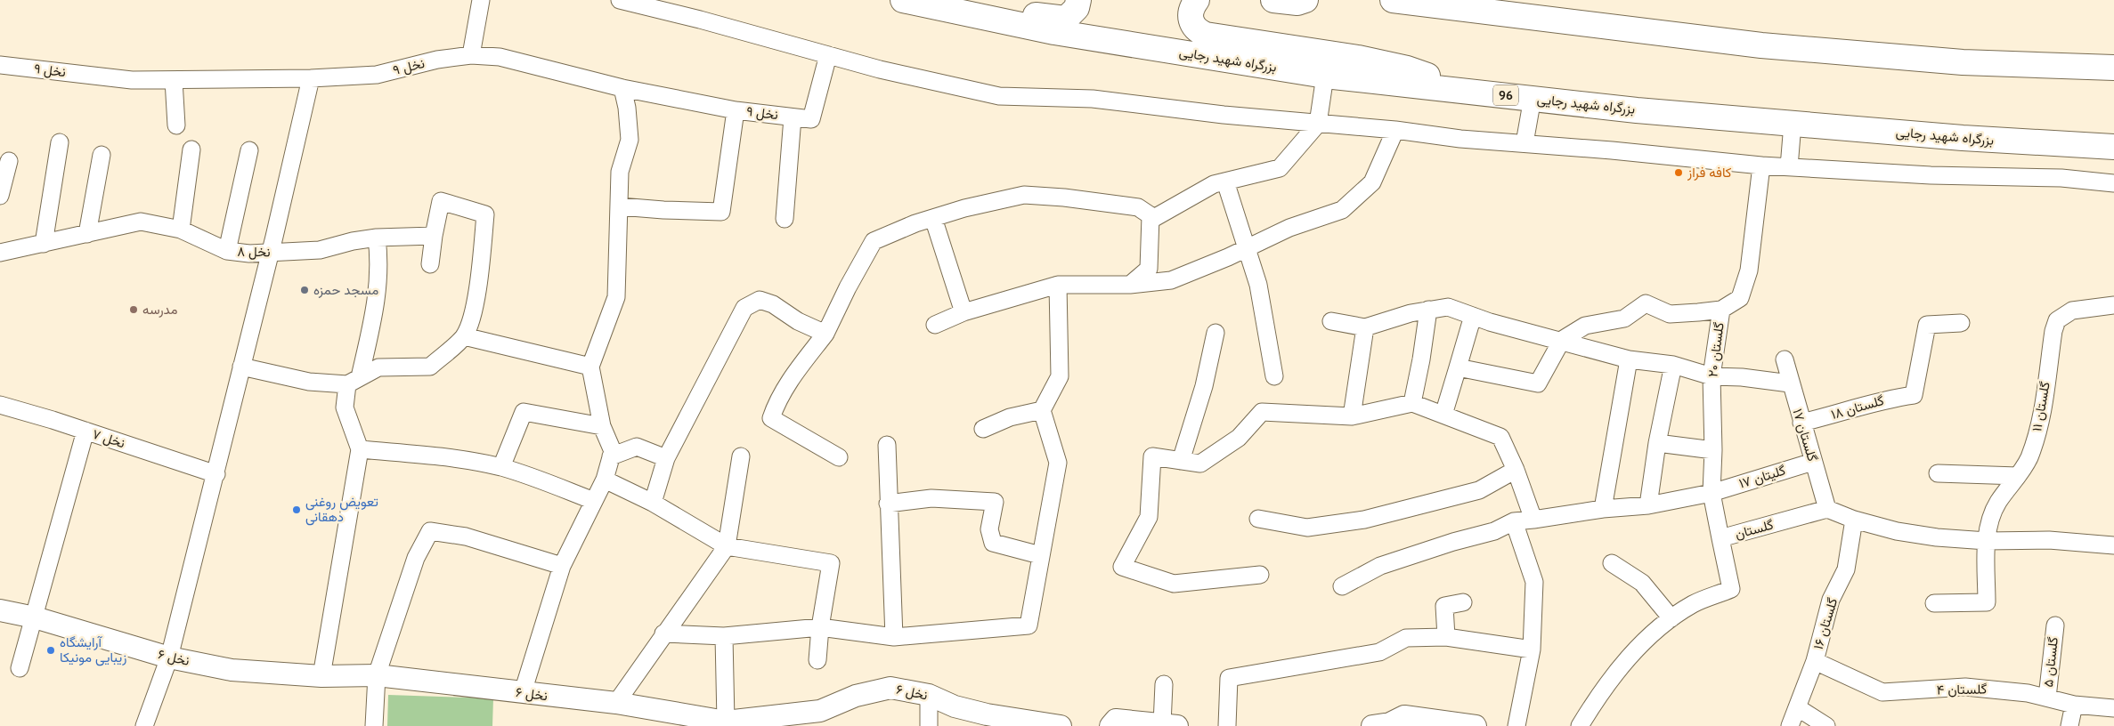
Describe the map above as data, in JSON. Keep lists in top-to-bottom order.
{
  "streets": {
    "highway": ["بزرگراه شهید رجایی", "96"],
    "street": [
      "نخل ۹",
      "نخل ۸",
      "گلستان ۲۰",
      "گلستان ۱۱",
      "گلستان ۱۸",
      "گلستان ۱۷",
      "نخل ۷",
      "گلیتان ۱۷",
      "گلستان",
      "گلستان ۱۶",
      "نخل ۶",
      "گلستان ۵",
      "گلستان ۴"
    ]
  },
  "crossings": [
    ["گلستان ۲۰", "گلیتان ۱۷"],
    ["گلستان ۲۰", "گلستان"],
    ["گلستان ۱۸", "گلستان ۱۷"],
    ["گلستان ۱۷", "گلیتان ۱۷"],
    ["گلستان ۱۷", "گلستان"],
    ["گلیتان ۱۷", "گلستان"],
    ["گلستان ۱۶", "گلستان ۴"],
    ["گلستان ۵", "گلستان ۴"]
  ],
  "places": [
    "کافه فراز",
    "مسجد حمزه",
    "مدرسه",
    "تعویض روغنی دهقانی",
    "آرایشگاه زیبایی مونیکا"
  ]
}
